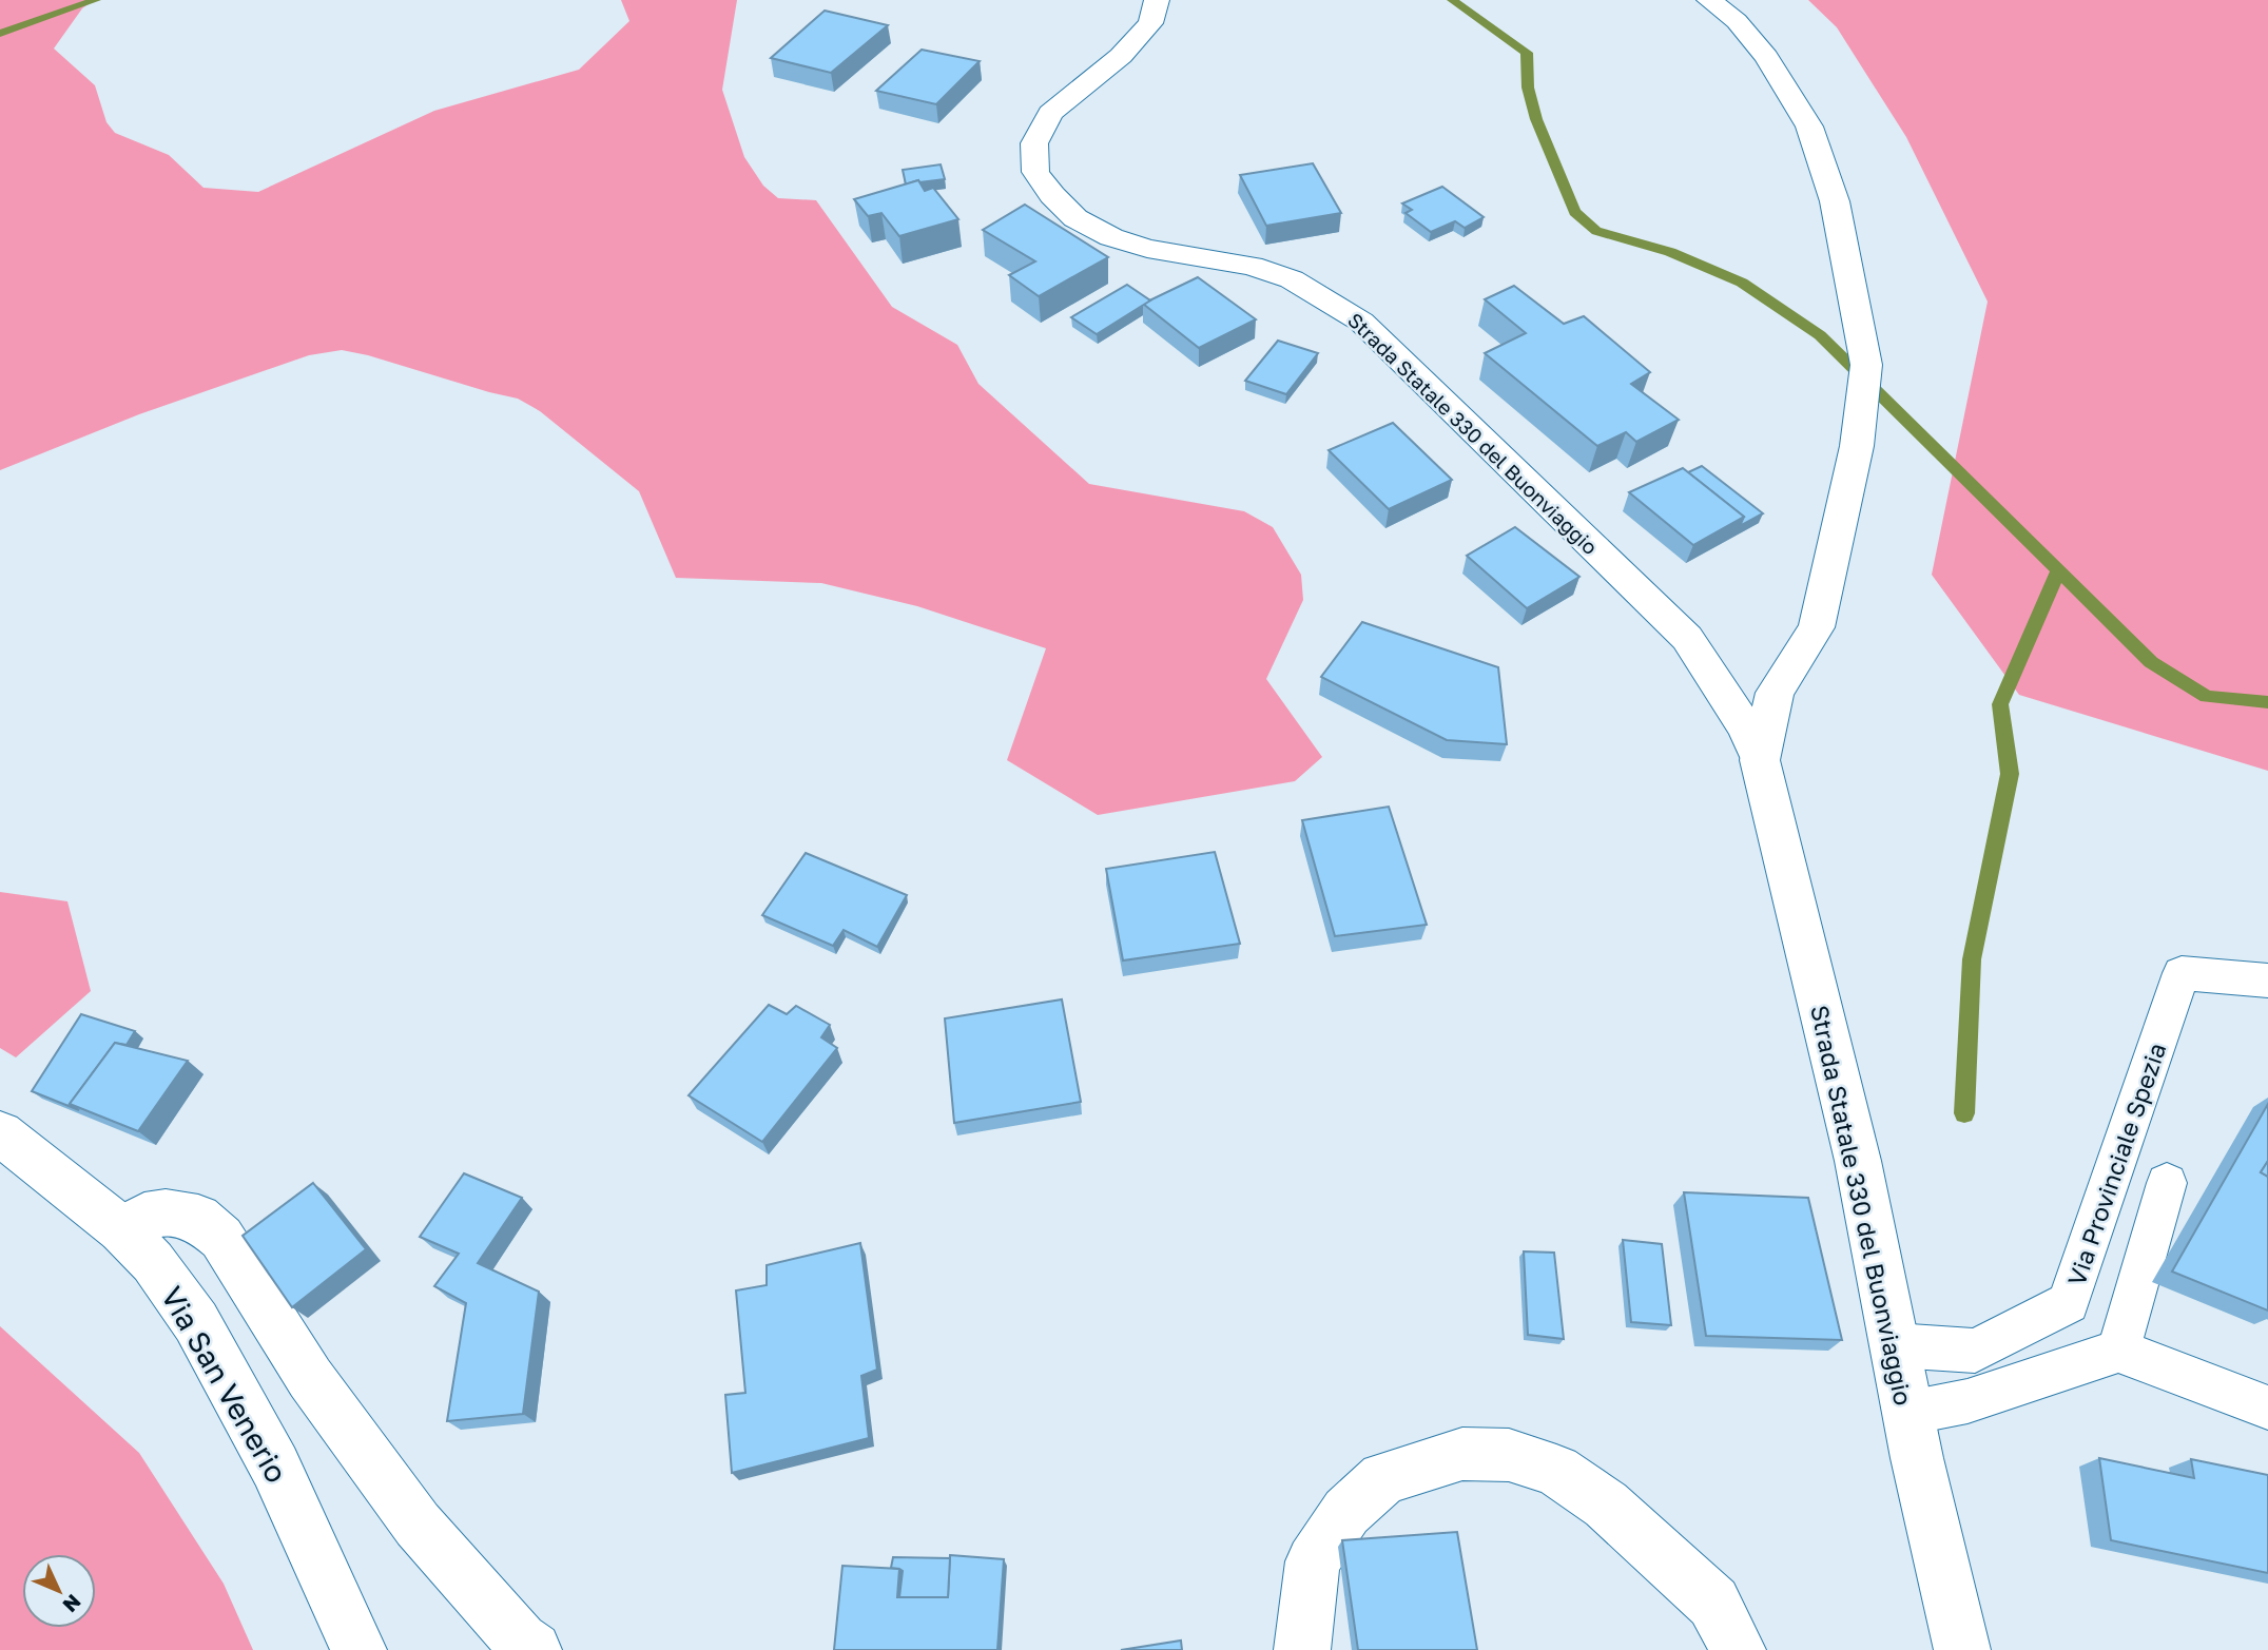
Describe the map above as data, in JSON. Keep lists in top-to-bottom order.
{
  "streets": {
    "street": ["Strada Statale 330 del Buonviaggio", "Via San Venerio"],
    "lane": ["Via Provinciale Spezia"]
  },
  "crossings": [
    ["Strada Statale 330 del Buonviaggio", "Via Provinciale Spezia"]
  ],
  "north": "bottom right"
}
